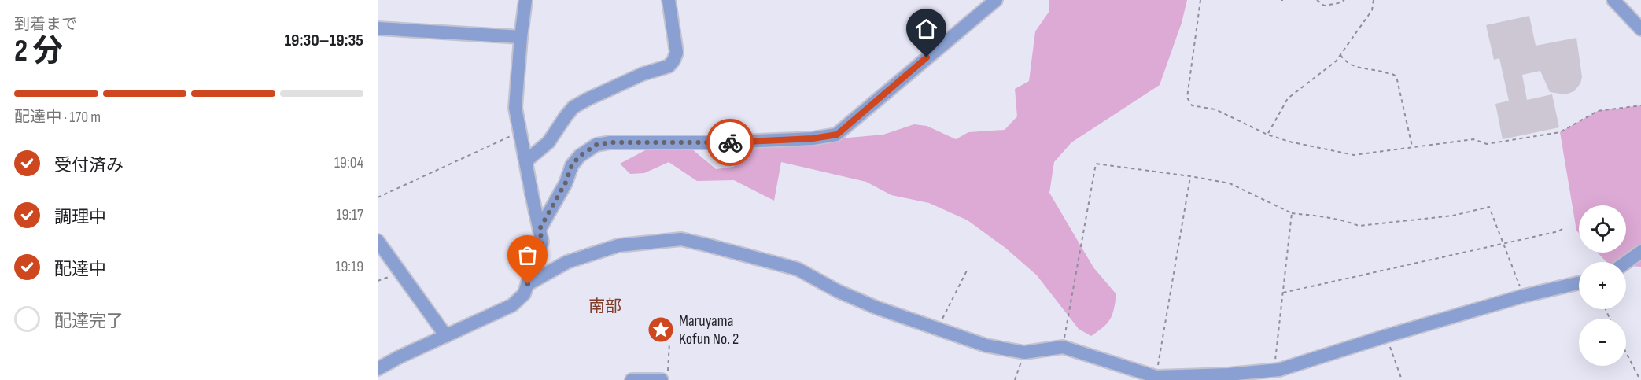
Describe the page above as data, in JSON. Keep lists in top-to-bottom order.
{
  "districts": ["南部"],
  "places": {
    "place": ["Maruyama Kofun No. 2"]
  },
  "page": {
    "heading": ["2 分", "到着まで", "19:30–19:35"],
    "bar": "配達中 · 170 m",
    "list": [
      ["受付済み", "19:04"],
      ["調理中", "19:17"],
      ["配達中", "19:19"],
      "配達完了"
    ],
    "map_buttons": ["+", "−"]
  }
}
